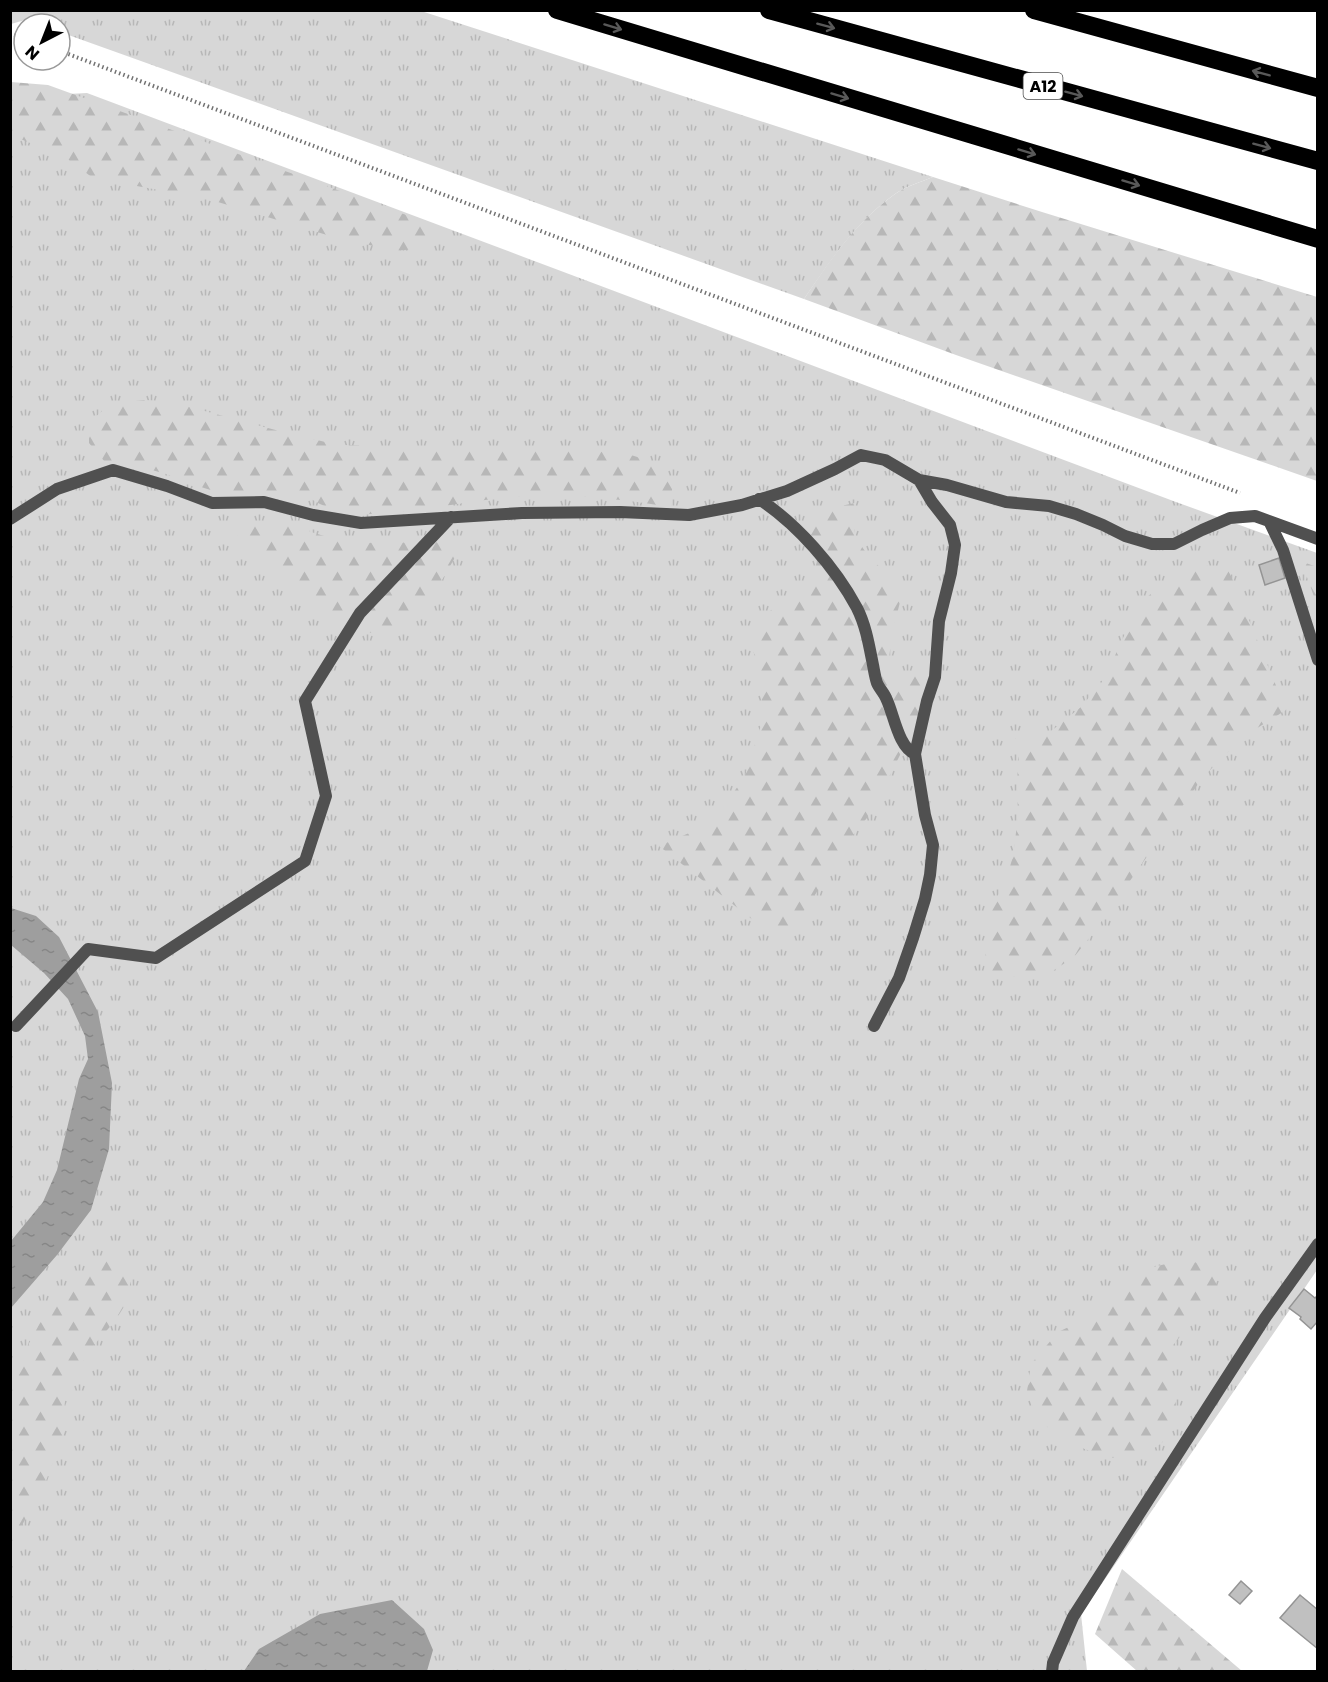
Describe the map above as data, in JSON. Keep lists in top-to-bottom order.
{
  "streets": {
    "highway": ["A12"]
  },
  "north": "bottom left"
}
